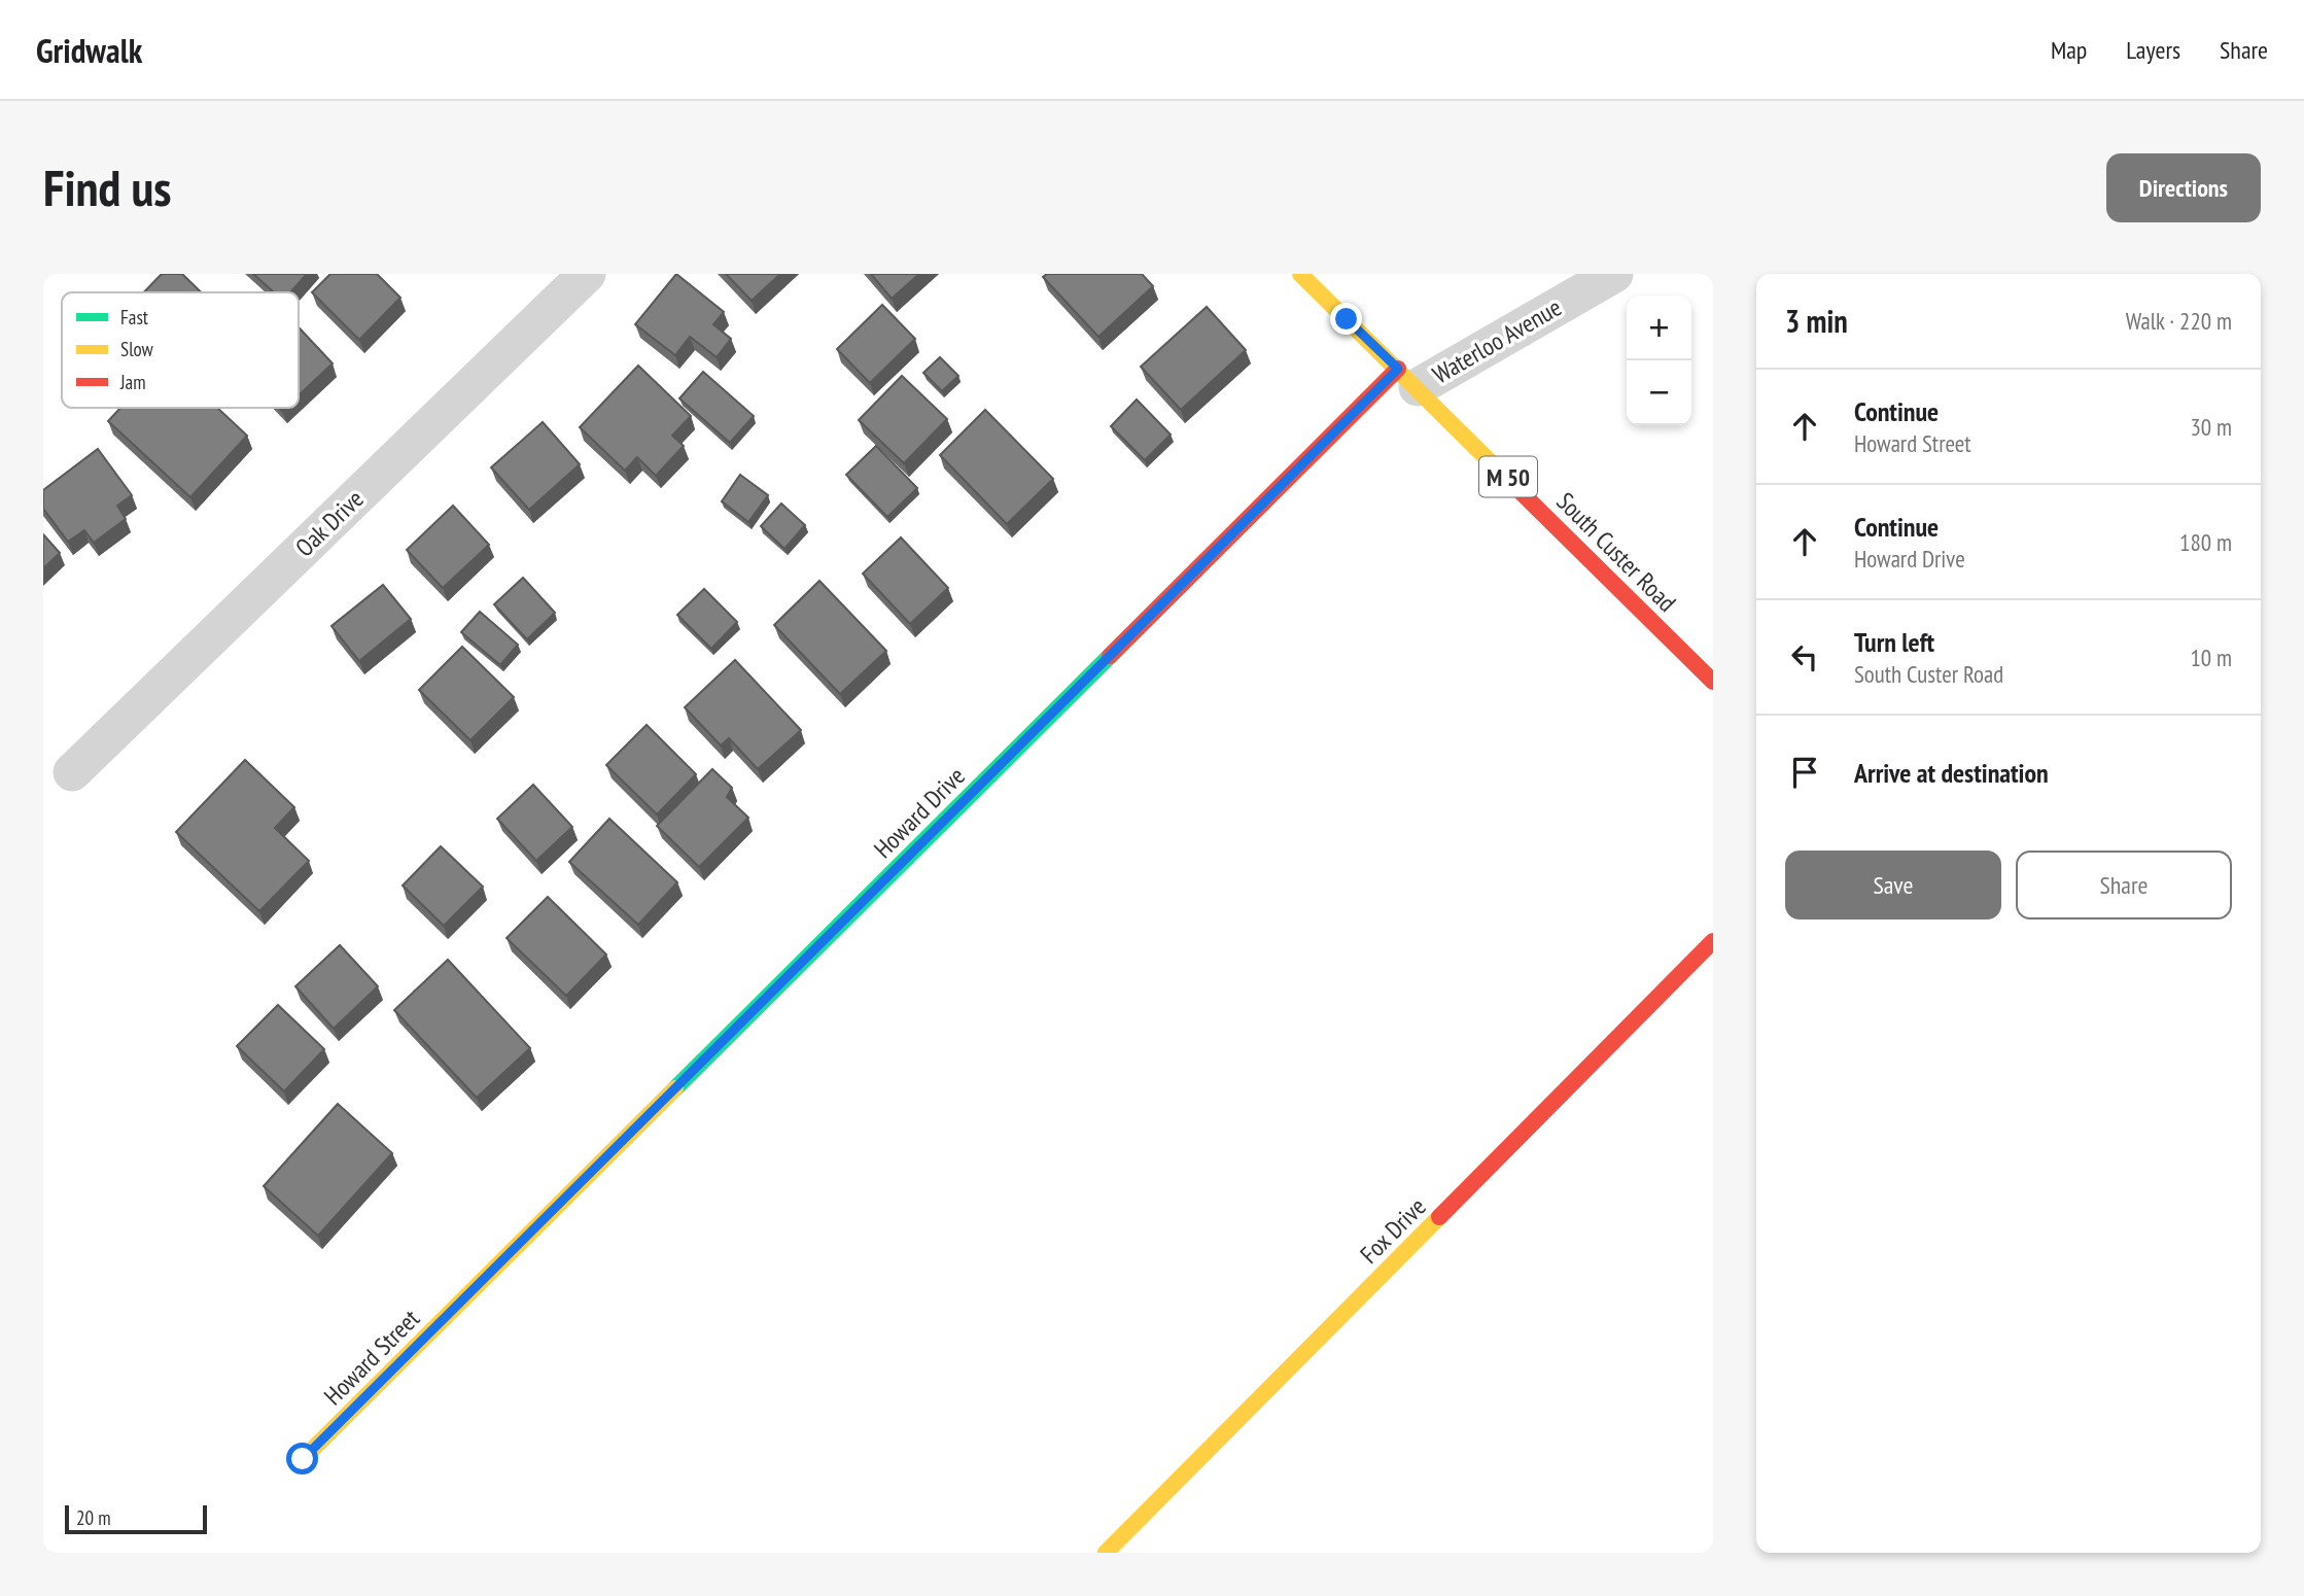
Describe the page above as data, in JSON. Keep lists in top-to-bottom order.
{
  "streets": {
    "street": [
      "Waterloo Avenue",
      "M 50",
      "Oak Drive",
      "South Custer Road",
      "Howard Drive",
      "Fox Drive",
      "Howard Street"
    ]
  },
  "crossings": [
    ["Waterloo Avenue", "South Custer Road"],
    ["Waterloo Avenue", "Howard Drive"],
    ["South Custer Road", "Howard Drive"],
    ["Howard Drive", "Howard Street"]
  ],
  "legend": ["Fast", "Slow", "Jam"],
  "scale_bar": "20 m",
  "page": {
    "header": "Gridwalk",
    "nav": ["Map", "Layers", "Share"],
    "buttons": [
      "Directions",
      ["Save", "Share"]
    ],
    "title": "Find us",
    "heading": ["3 min", "Walk · 220 m"],
    "map_buttons": ["+", "−"],
    "list": [
      ["Continue", "Howard Street", "30 m"],
      ["Continue", "Howard Drive", "180 m"],
      ["Turn left", "South Custer Road", "10 m"],
      "Arrive at destination"
    ],
    "scale": "20 m"
  }
}
